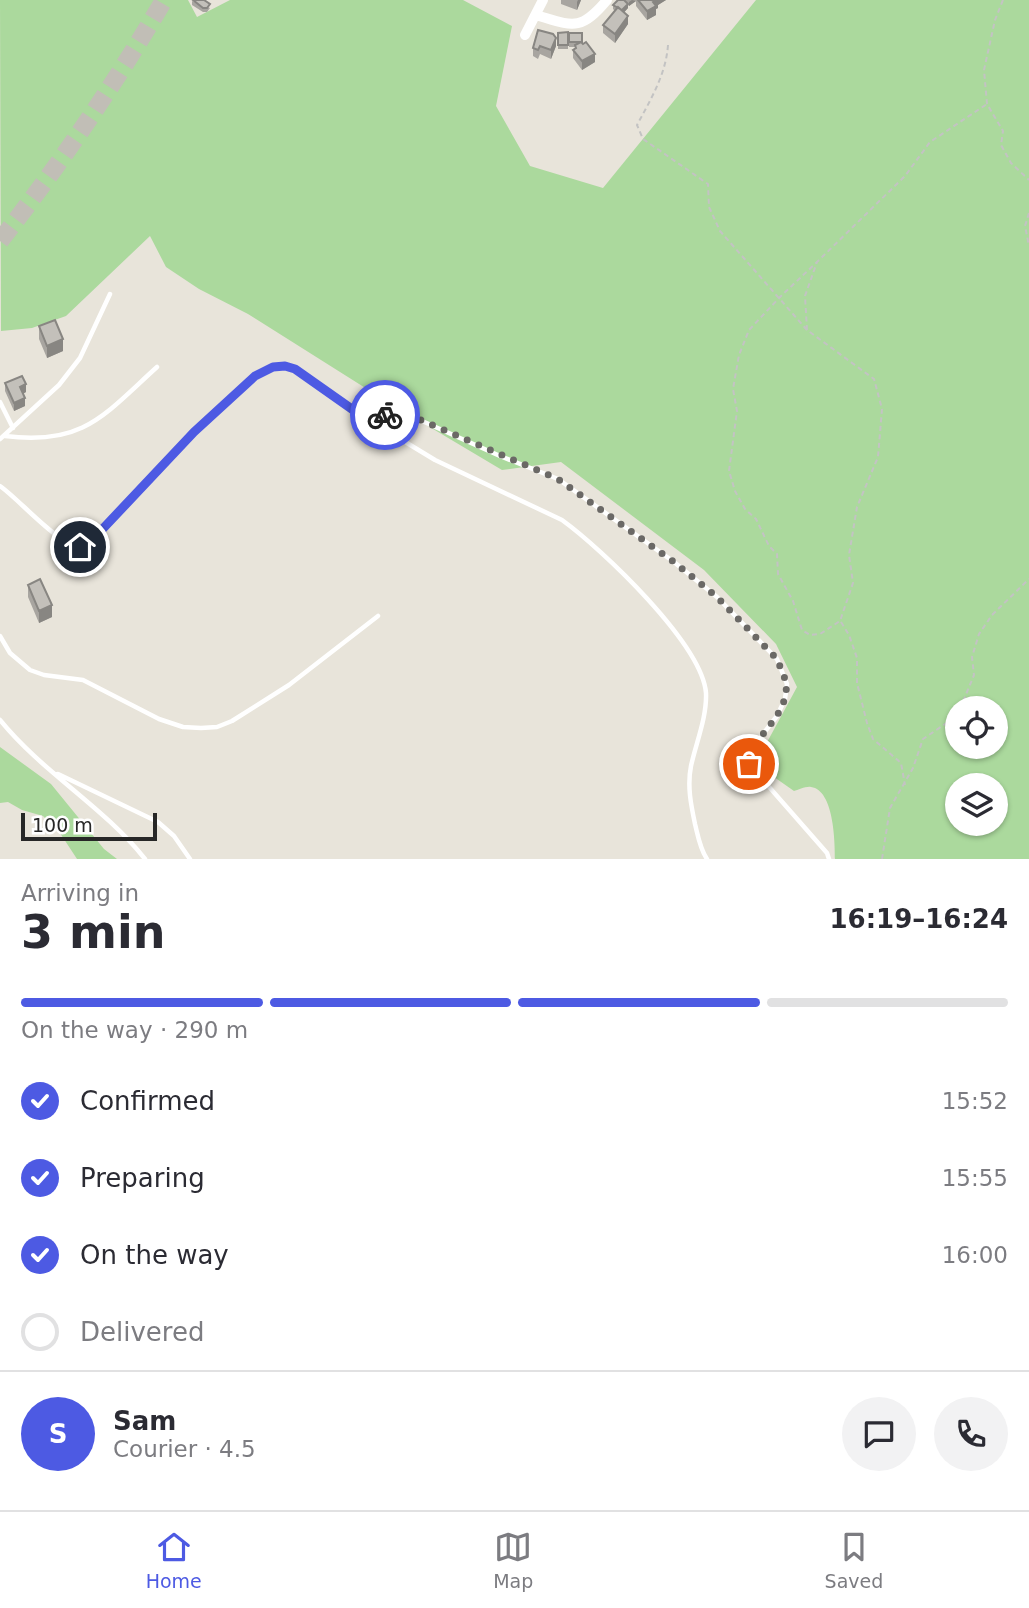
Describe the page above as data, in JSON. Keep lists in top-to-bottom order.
{
  "scale_bar": "100 m",
  "page": {
    "scale": "100 m",
    "heading": ["3 min", "Arriving in", "16:19–16:24"],
    "panel": ["Sam", "Courier · 4.5"],
    "bar": "On the way · 290 m",
    "list": [
      ["Confirmed", "15:52"],
      ["Preparing", "15:55"],
      ["On the way", "16:00"],
      "Delivered"
    ],
    "round": "S",
    "tabs": ["Home", "Map", "Saved"]
  }
}
